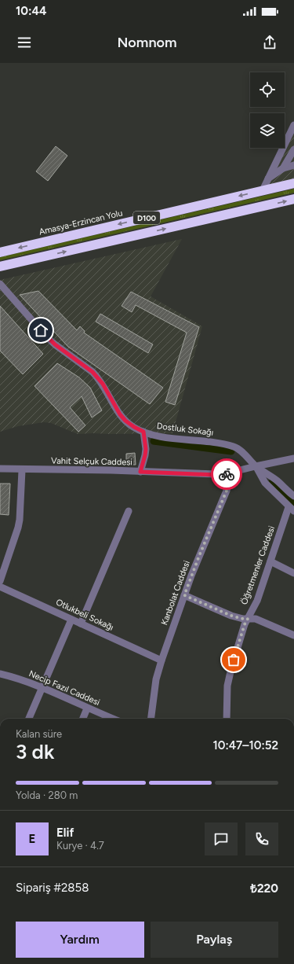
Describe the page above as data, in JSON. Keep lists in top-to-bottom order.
{
  "streets": {
    "highway": ["D100", "Amasya-Erzincan Yolu"],
    "street": [
      "Dostluk Sokağı",
      "Vahit Selçuk Caddesi",
      "Öğretmenler Caddesi",
      "Kanbolat Caddesi",
      "Otlukbeli Sokağı",
      "Necip Fazıl Caddesi"
    ]
  },
  "crossings": [
    ["Dostluk Sokağı", "Vahit Selçuk Caddesi"],
    ["Dostluk Sokağı", "Öğretmenler Caddesi"],
    ["Vahit Selçuk Caddesi", "Kanbolat Caddesi"],
    ["Kanbolat Caddesi", "Otlukbeli Sokağı"]
  ],
  "page": {
    "status": "10:44",
    "header": "Nomnom",
    "heading": ["3 dk", "Kalan süre", "10:47–10:52"],
    "panel": [
      "Elif",
      "Kurye · 4.7",
      "Sipariş #2858",
      "₺220"
    ],
    "bar": "Yolda · 280 m",
    "round": "E",
    "buttons": ["Yardım", "Paylaş"]
  }
}
